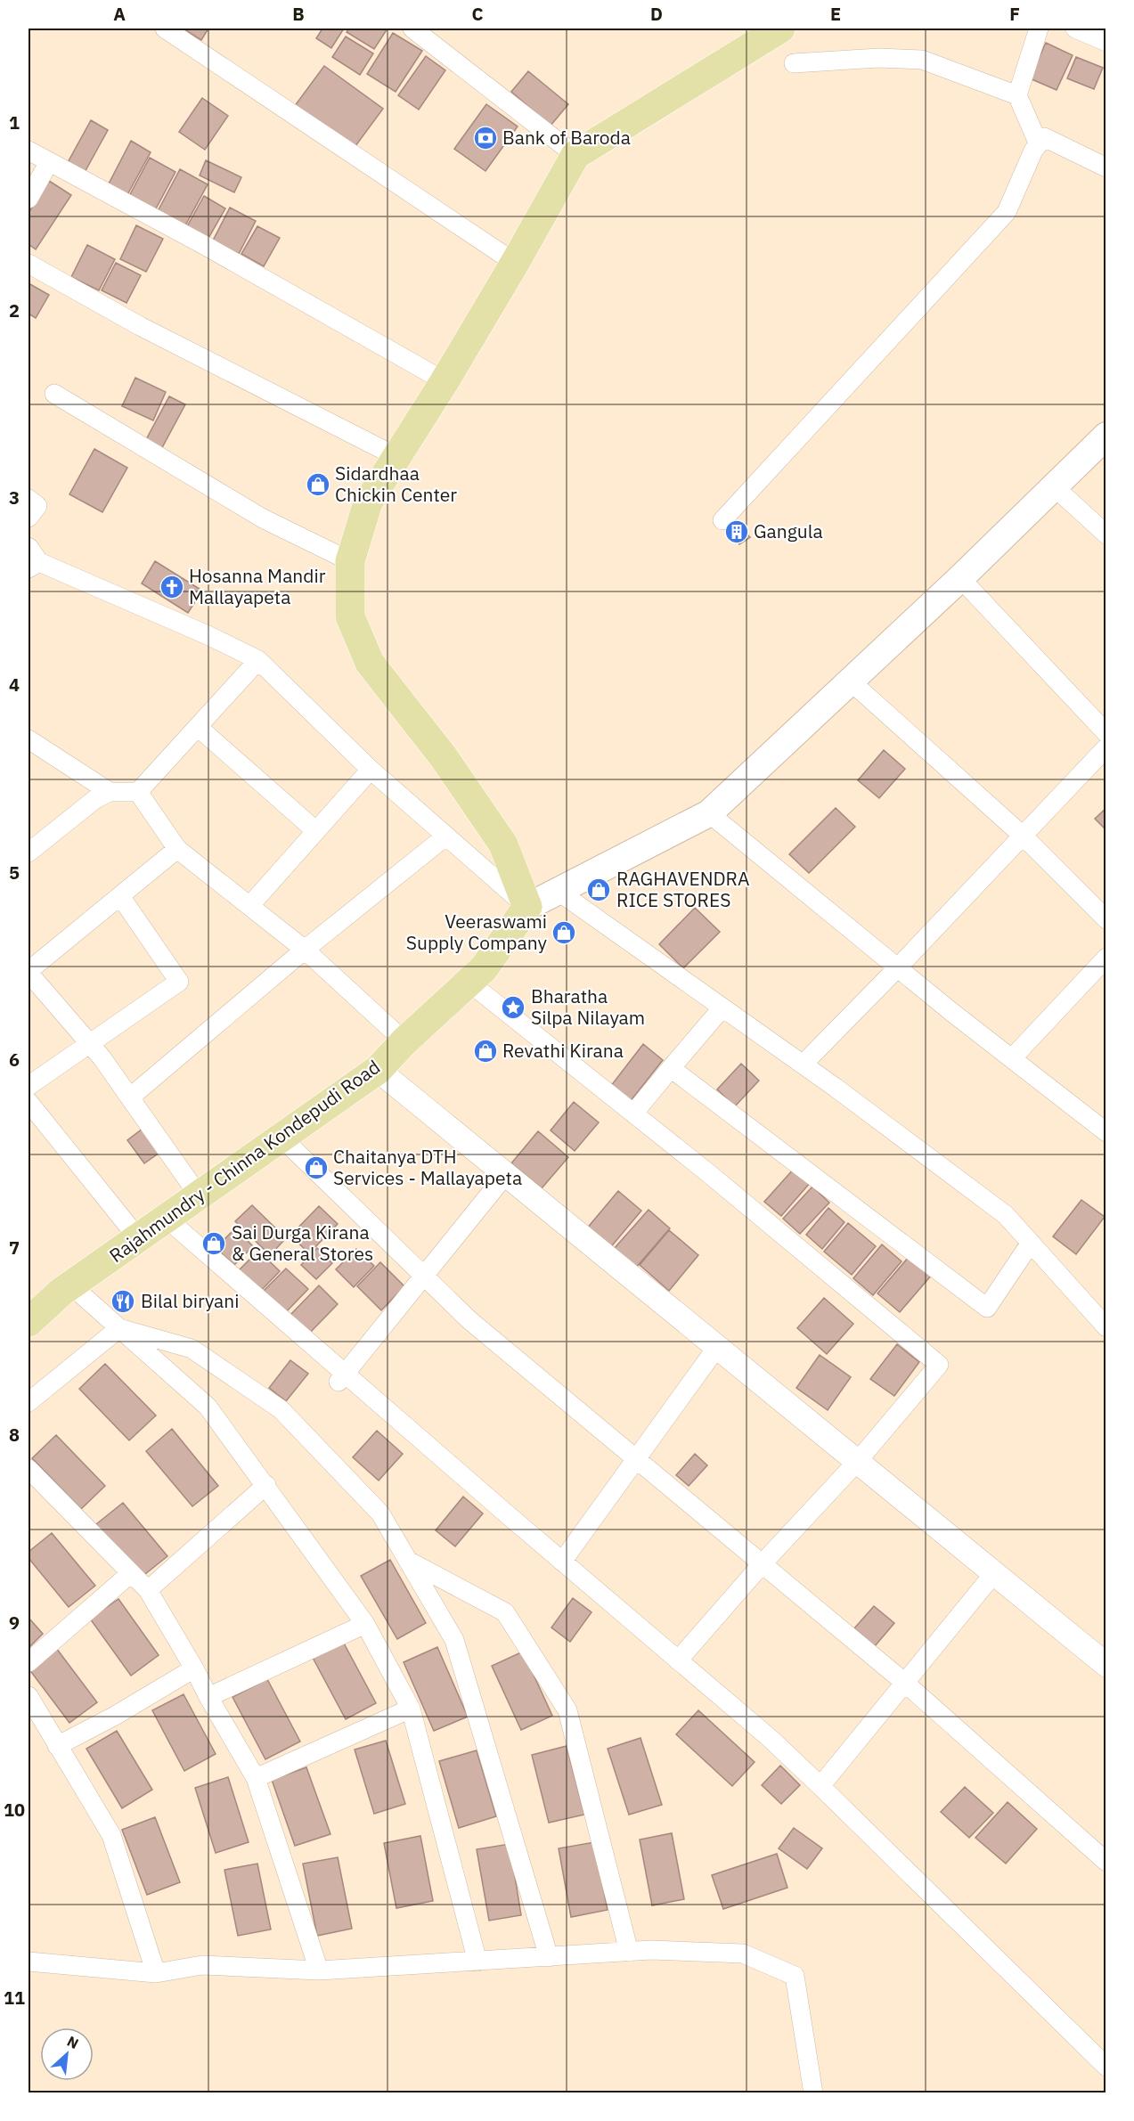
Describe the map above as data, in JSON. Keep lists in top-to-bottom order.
{
  "streets": {
    "main road": ["Rajahmundry - Chinna Kondepudi Road"]
  },
  "places": {
    "bank": ["Bank of Baroda"],
    "shop": [
      "Sidardhaa Chickin Center",
      "RAGHAVENDRA RICE STORES",
      "Veeraswami Supply Company",
      "Revathi Kirana",
      "Chaitanya DTH Services - Mallayapeta",
      "Sai Durga Kirana & General Stores"
    ],
    "building": ["Gangula"],
    "church": ["Hosanna Mandir Mallayapeta"],
    "place": ["Bharatha Silpa Nilayam"],
    "restaurant": ["Bilal biryani"]
  },
  "north": "top right",
  "grid": {
    "columns": [
      "A",
      "B",
      "C",
      "D",
      "E",
      "F"
    ],
    "rows": [
      "1",
      "2",
      "3",
      "4",
      "5",
      "6",
      "7",
      "8",
      "9",
      "10",
      "11"
    ]
  }
}
